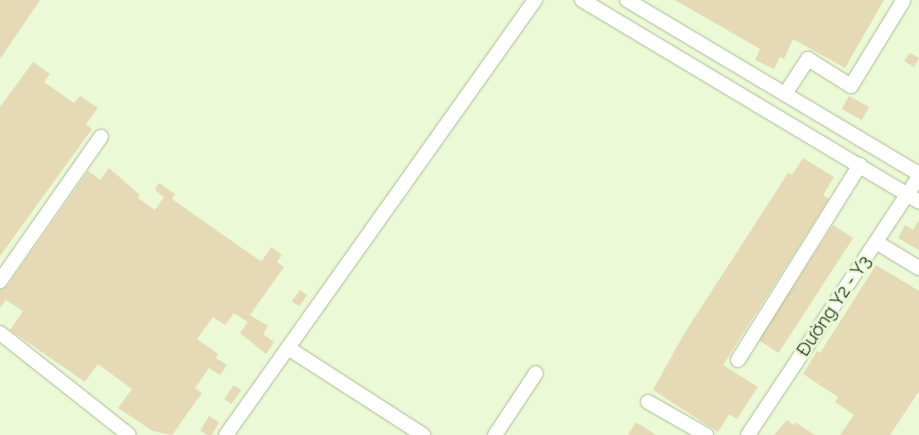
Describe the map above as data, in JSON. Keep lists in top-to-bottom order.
{
  "streets": {
    "street": ["Đường Y2 - Y3"]
  }
}
